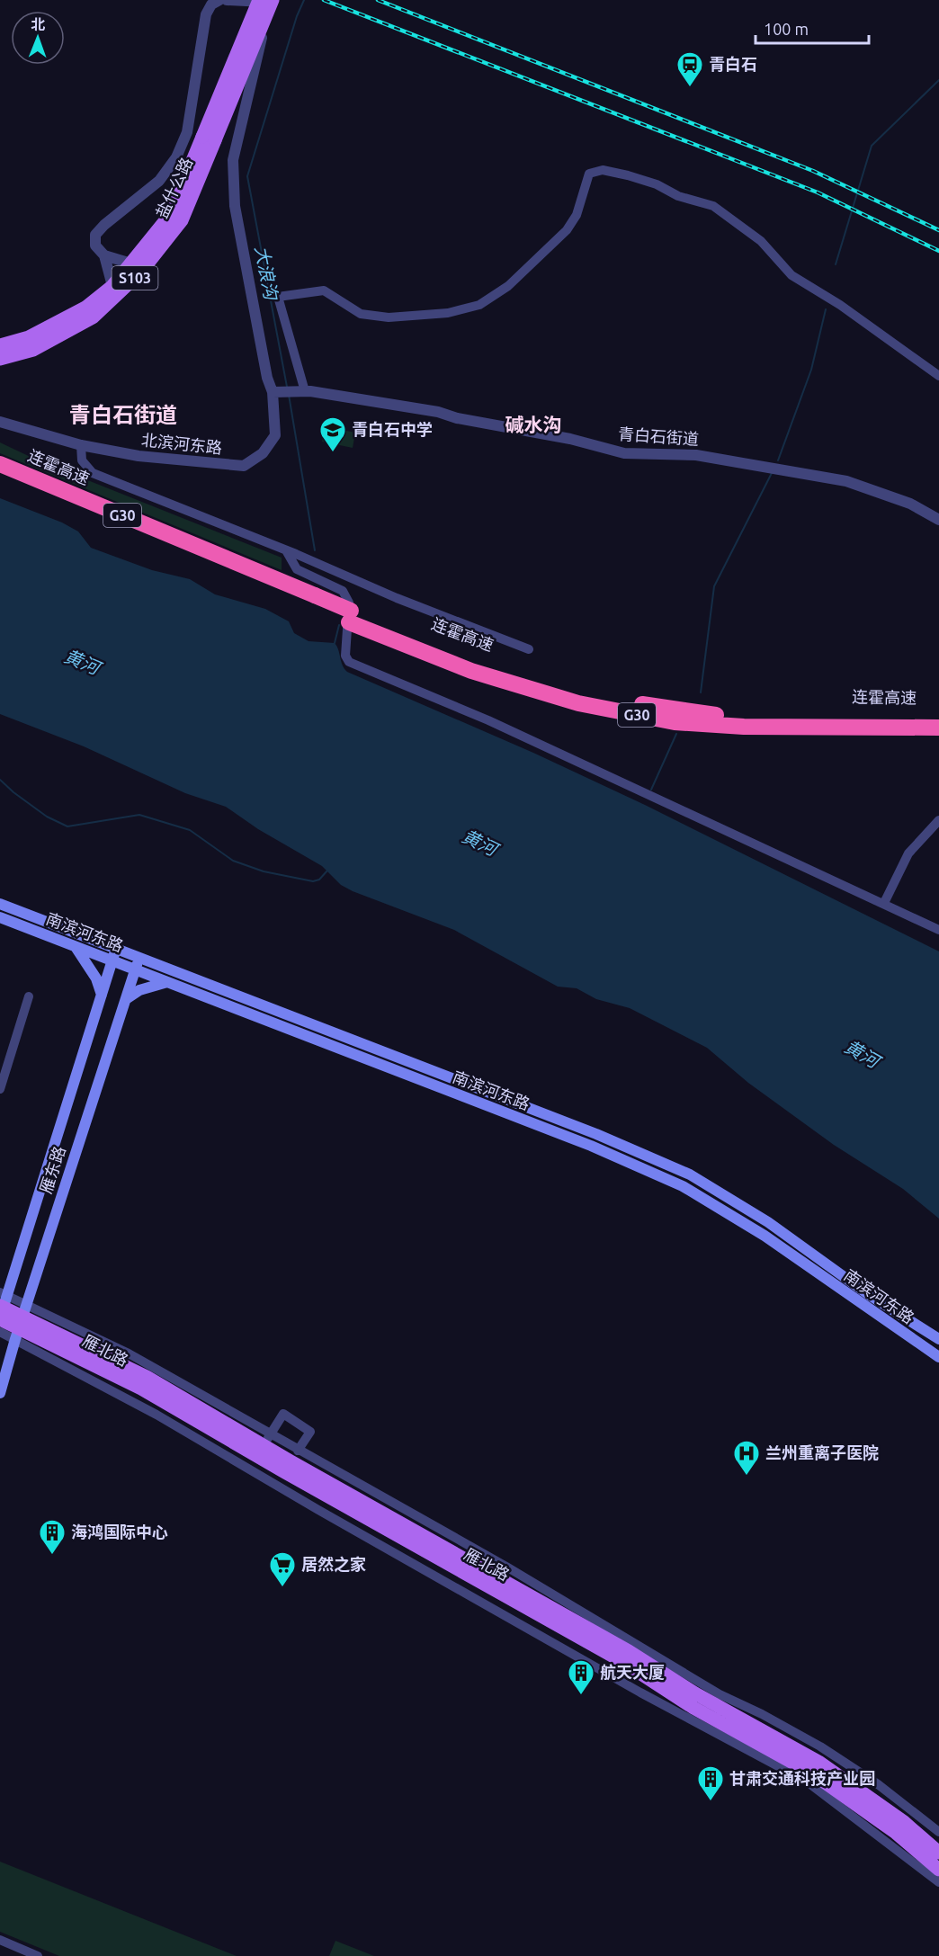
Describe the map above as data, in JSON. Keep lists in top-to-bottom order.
{
  "streets": {
    "highway": ["连霍高速", "G30"],
    "main road": [
      "盐什公路",
      "S103",
      "南滨河东路",
      "雁东路",
      "雁北路"
    ],
    "street": ["青白石街道", "北滨河东路"]
  },
  "crossings": [
    ["青白石街道", "北滨河东路"],
    ["南滨河东路", "雁东路"],
    ["雁东路", "雁北路"]
  ],
  "districts": ["青白石街道", "碱水沟"],
  "water": ["大浪沟", "黄河"],
  "places": {
    "station": ["青白石"],
    "school or university": ["青白石中学"],
    "hospital": ["兰州重离子医院"],
    "building": ["海鸿国际中心", "航天大厦", "甘肃交通科技产业园"],
    "supermarket": ["居然之家"]
  },
  "scale_bar": "100 m",
  "north": "top"
}
